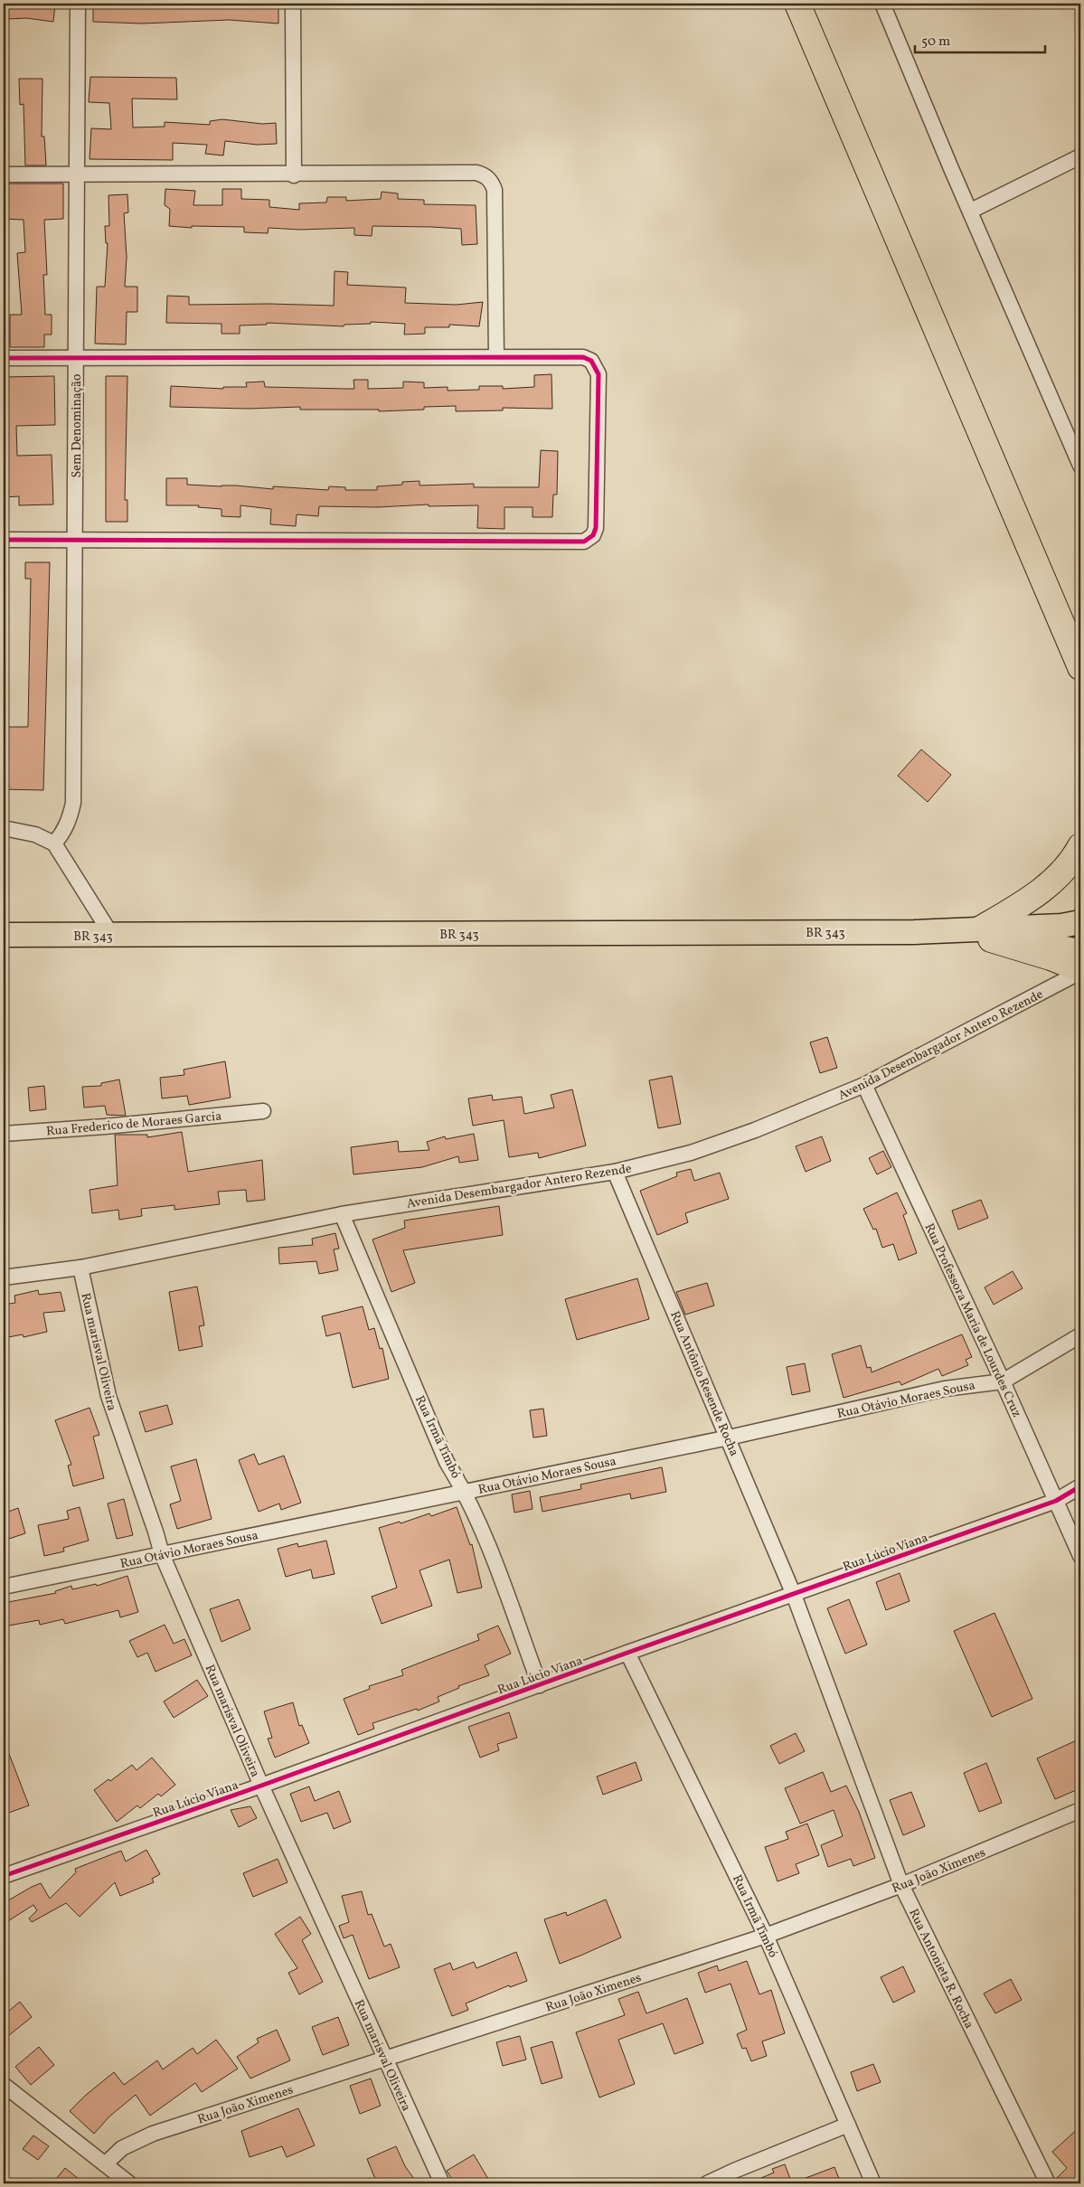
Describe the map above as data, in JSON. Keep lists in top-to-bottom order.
{
  "streets": {
    "main road": ["BR 343"],
    "street": [
      "Sem Denominação",
      "Avenida Desembargador Antero Rezende",
      "Rua Frederico de Moraes Garcia",
      "Rua Professora Maria de Lourdes Cruz",
      "Rua marisval Oliveira",
      "Rua Antônio Resende Rocha",
      "Rua Otávio Moraes Sousa",
      "Rua Irmã Timbó",
      "Rua Lúcio Viana",
      "Rua João Ximenes",
      "Rua Antonieta R. Rocha"
    ]
  },
  "crossings": [
    ["Avenida Desembargador Antero Rezende", "Rua Professora Maria de Lourdes Cruz"],
    ["Avenida Desembargador Antero Rezende", "Rua marisval Oliveira"],
    ["Avenida Desembargador Antero Rezende", "Rua Antônio Resende Rocha"],
    ["Avenida Desembargador Antero Rezende", "Rua Irmã Timbó"],
    ["Rua Professora Maria de Lourdes Cruz", "Rua Otávio Moraes Sousa"],
    ["Rua Professora Maria de Lourdes Cruz", "Rua Lúcio Viana"],
    ["Rua marisval Oliveira", "Rua Otávio Moraes Sousa"],
    ["Rua marisval Oliveira", "Rua Lúcio Viana"],
    ["Rua marisval Oliveira", "Rua João Ximenes"],
    ["Rua Antônio Resende Rocha", "Rua Otávio Moraes Sousa"],
    ["Rua Antônio Resende Rocha", "Rua Lúcio Viana"],
    ["Rua Antônio Resende Rocha", "Rua Antonieta R. Rocha"],
    ["Rua Otávio Moraes Sousa", "Rua Irmã Timbó"],
    ["Rua Irmã Timbó", "Rua Lúcio Viana"],
    ["Rua Irmã Timbó", "Rua João Ximenes"],
    ["Rua Lúcio Viana", "Rua Antonieta R. Rocha"],
    ["Rua João Ximenes", "Rua Antonieta R. Rocha"]
  ],
  "scale_bar": "50 m"
}
